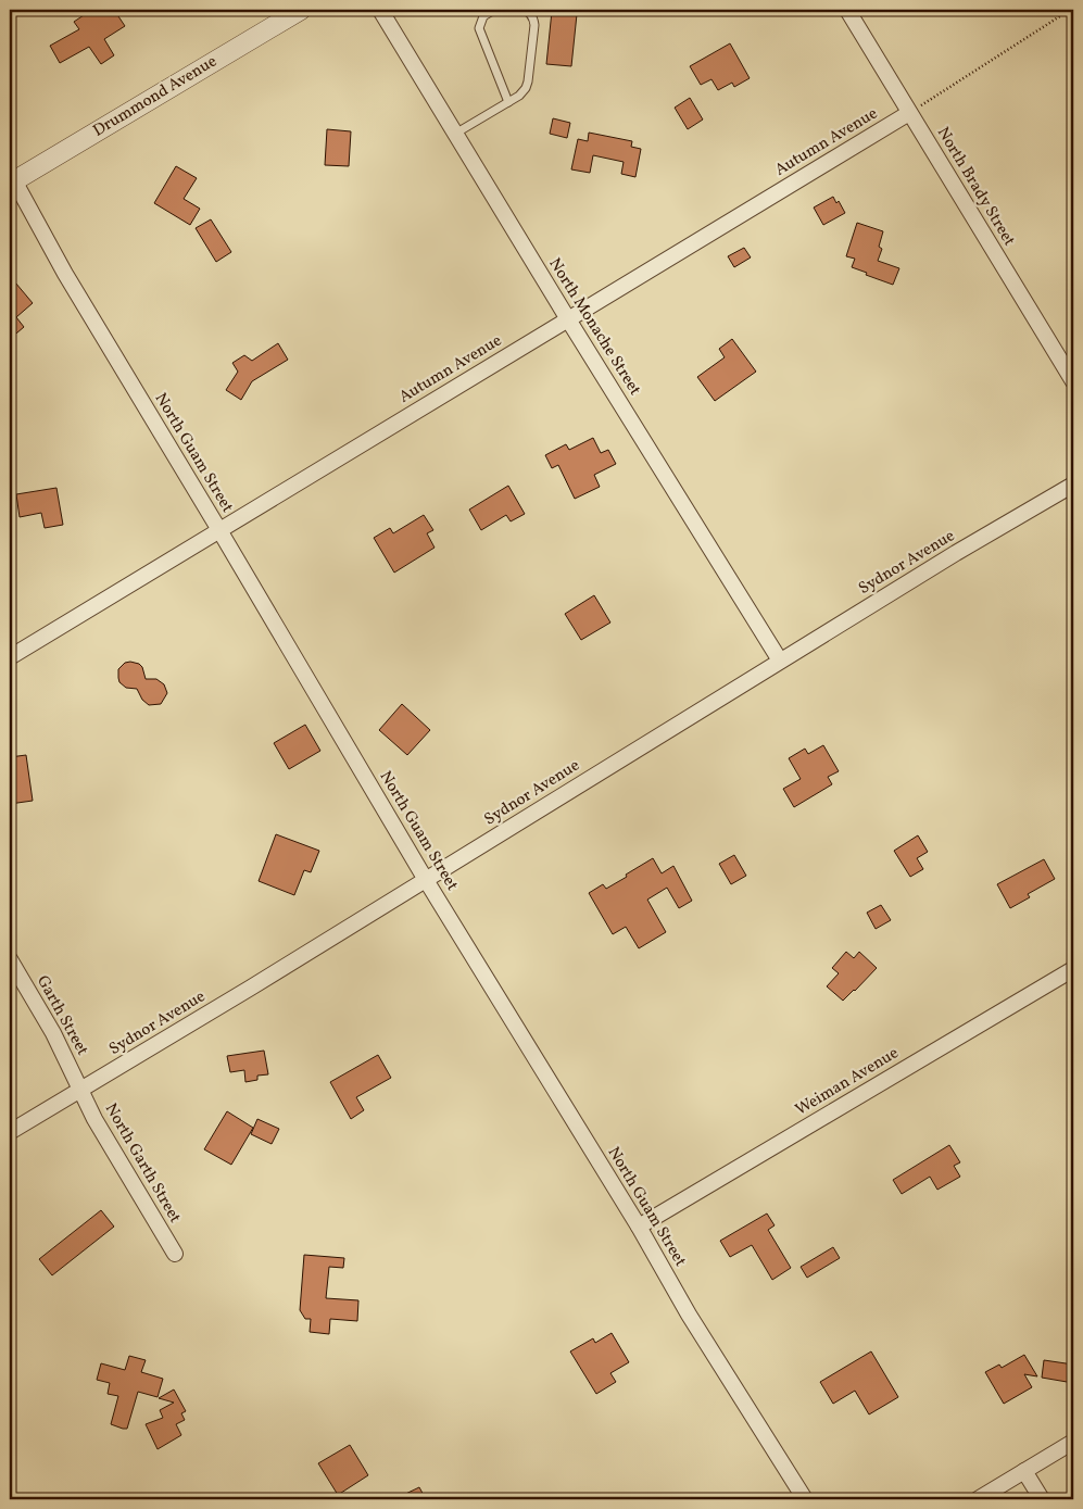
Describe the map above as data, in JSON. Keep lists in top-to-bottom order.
{
  "streets": {
    "street": [
      "Drummond Avenue",
      "Autumn Avenue",
      "North Brady Street",
      "North Monache Street",
      "North Guam Street",
      "Sydnor Avenue",
      "Garth Street",
      "Weiman Avenue",
      "North Garth Street"
    ]
  },
  "crossings": [
    ["Drummond Avenue", "North Guam Street"],
    ["Autumn Avenue", "North Brady Street"],
    ["Autumn Avenue", "North Monache Street"],
    ["Autumn Avenue", "North Guam Street"],
    ["North Monache Street", "Sydnor Avenue"],
    ["North Guam Street", "Sydnor Avenue"],
    ["North Guam Street", "Weiman Avenue"],
    ["Sydnor Avenue", "Garth Street"],
    ["Sydnor Avenue", "North Garth Street"],
    ["Garth Street", "North Garth Street"]
  ]
}
